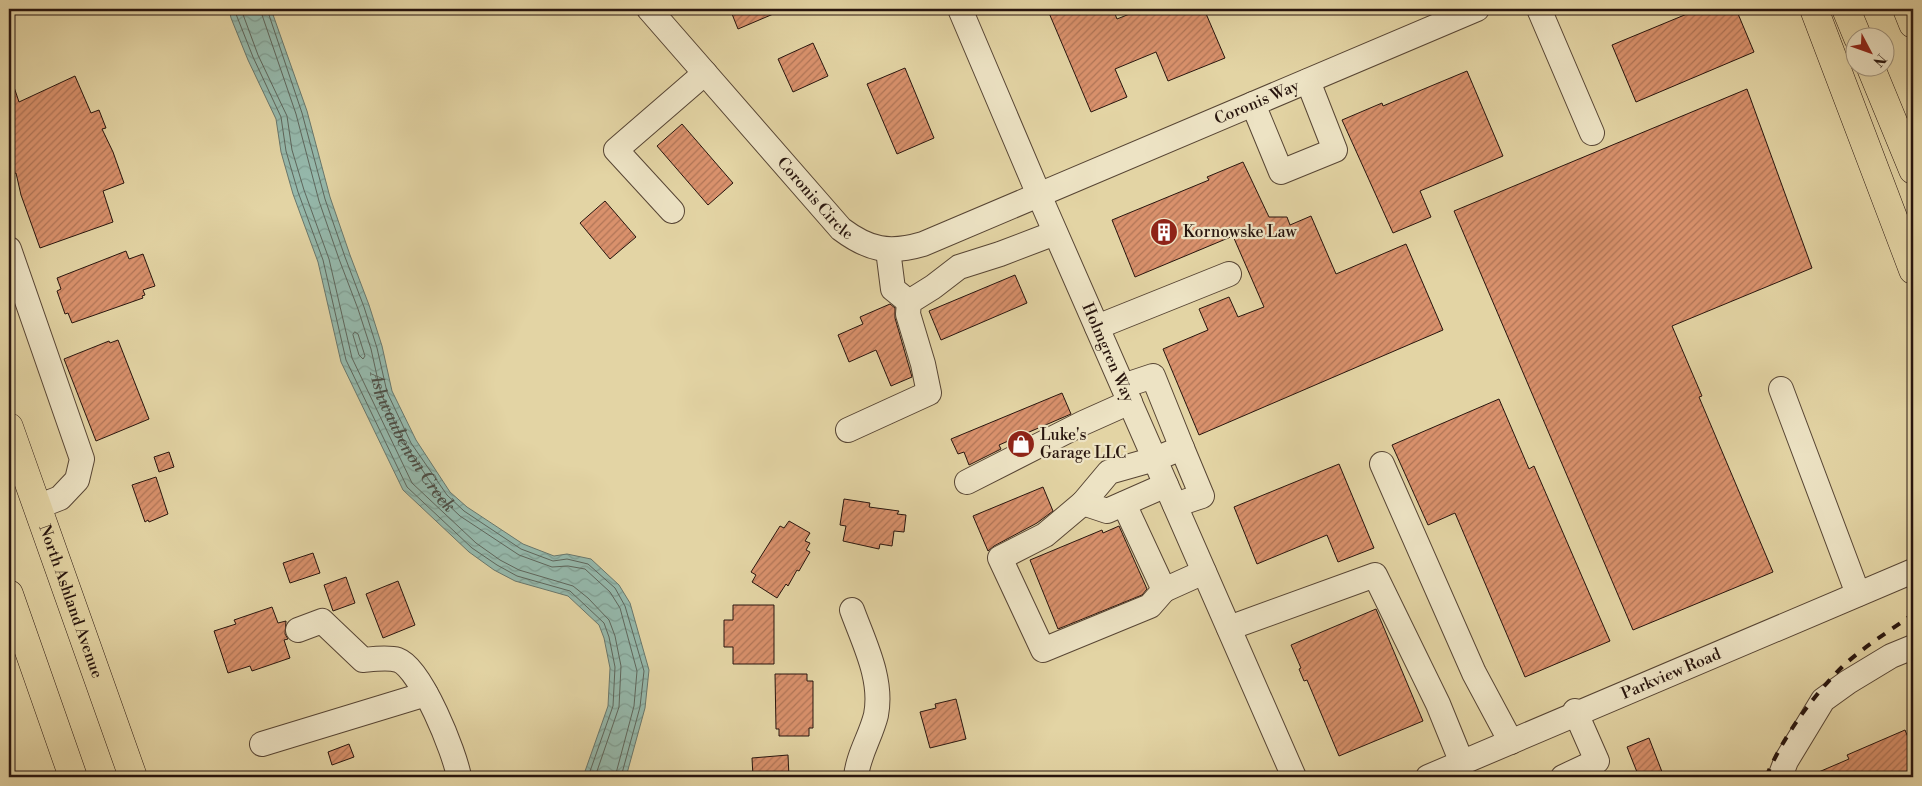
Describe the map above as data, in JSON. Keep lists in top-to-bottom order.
{
  "streets": {
    "main road": ["North Ashland Avenue"],
    "street": [
      "Coronis Way",
      "Coronis Circle",
      "Holmgren Way",
      "Parkview Road"
    ]
  },
  "crossings": [
    ["Coronis Way", "Coronis Circle"],
    ["Coronis Way", "Holmgren Way"],
    ["Coronis Circle", "Holmgren Way"]
  ],
  "water": ["Ashwaubenon Creek"],
  "places": {
    "building": ["Kornowske Law"],
    "shop": ["Luke's Garage LLC"]
  },
  "north": "bottom right"
}
